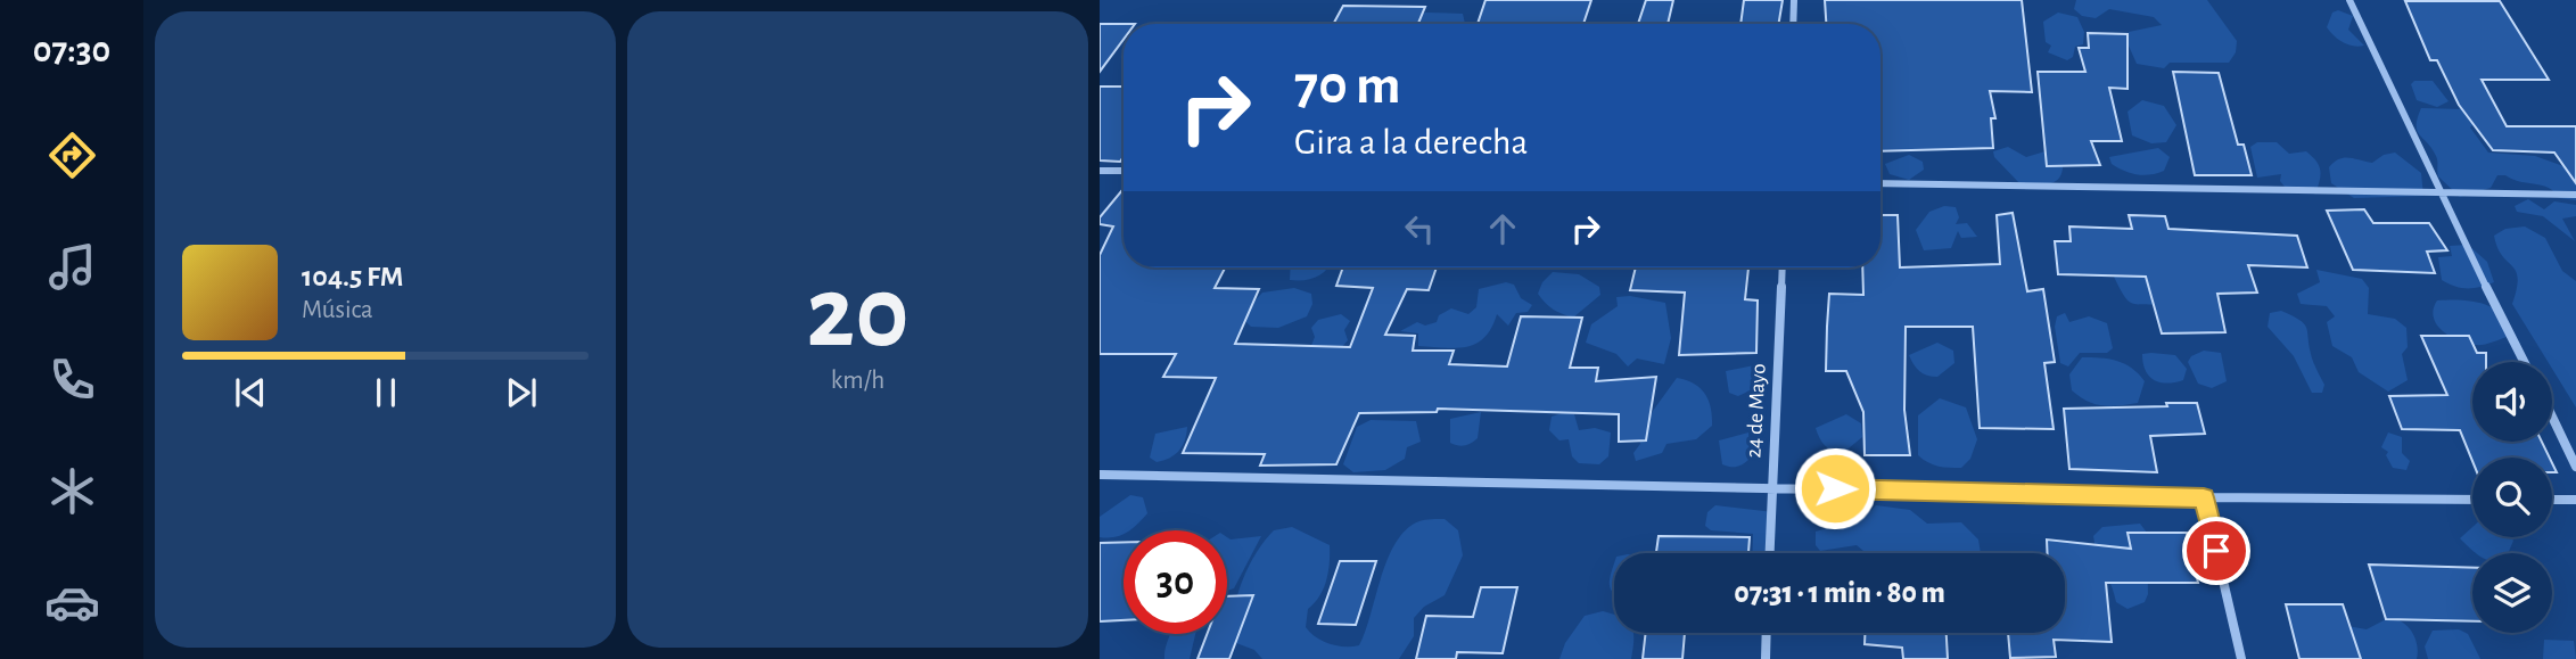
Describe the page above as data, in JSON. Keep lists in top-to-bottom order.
{
  "streets": {
    "street": ["24 de Mayo"]
  },
  "page": {
    "tabs": "07:30",
    "tile": ["20", "km/h"],
    "turn": ["70 m", "Gira a la derecha"],
    "song": ["104.5 FM", "Música"],
    "limit": "30",
    "trip": "07:31 · 1 min · 80 m"
  }
}
